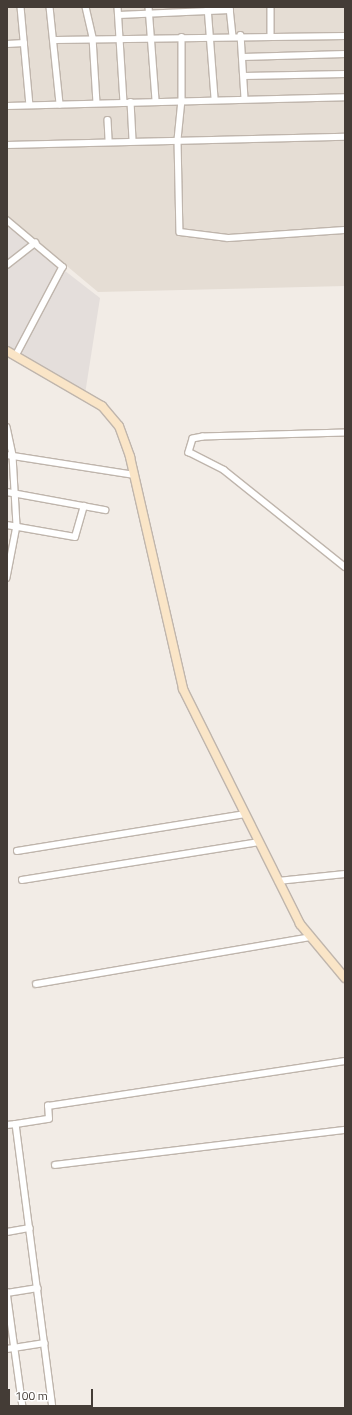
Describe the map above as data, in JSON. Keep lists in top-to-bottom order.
{
  "scale_bar": "100 m"
}
